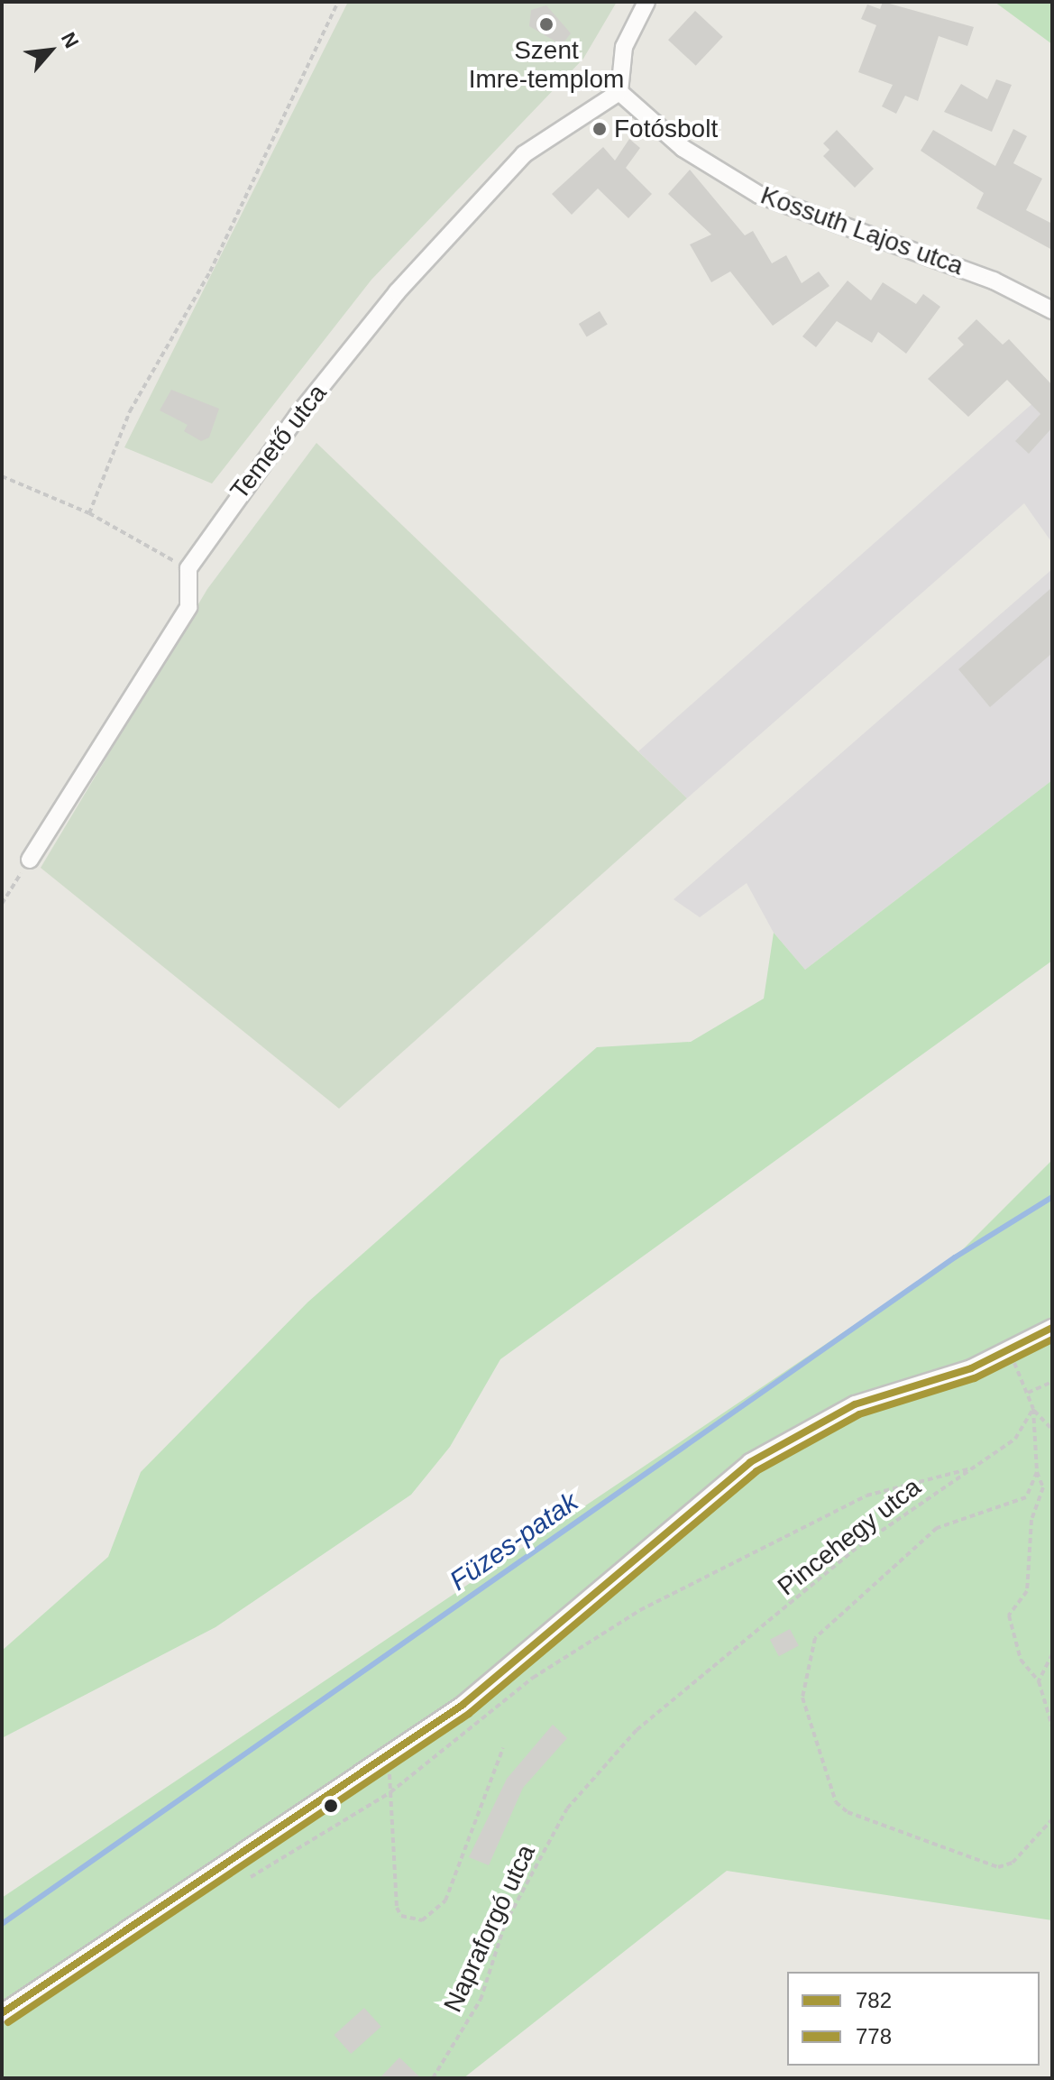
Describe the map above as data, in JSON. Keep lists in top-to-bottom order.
{
  "streets": {
    "street": ["Kossuth Lajos utca", "Temető utca"],
    "path": ["Pincehegy utca", "Napraforgó utca"]
  },
  "crossings": [
    ["Kossuth Lajos utca", "Temető utca"],
    ["Pincehegy utca", "Napraforgó utca"]
  ],
  "water": ["Füzes-patak"],
  "places": ["Szent Imre-templom", "Fotósbolt"],
  "lines": ["transit line 782", "transit line 778"],
  "legend": ["782", "778"],
  "north": "top right"
}
